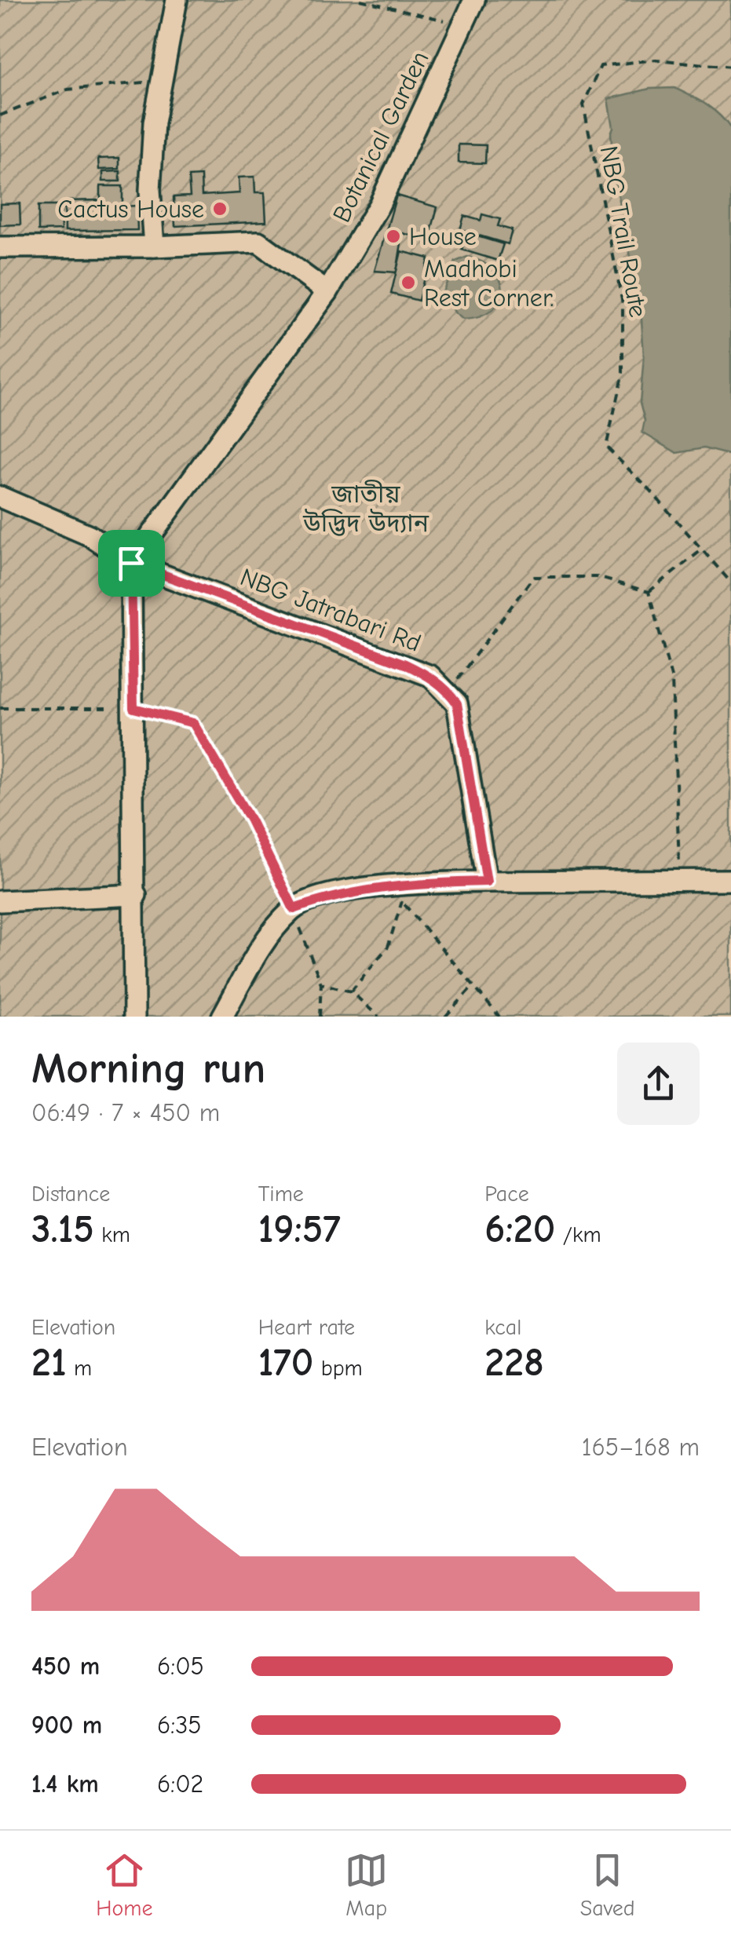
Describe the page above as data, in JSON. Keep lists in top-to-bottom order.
{
  "streets": {
    "street": ["Botanical Garden", "NBG Jatrabari Rd"],
    "path": ["NBG Trail Route"]
  },
  "crossings": [
    ["Botanical Garden", "NBG Jatrabari Rd"]
  ],
  "parks": ["জাতীয় উদ্ভিদ উদ্যান"],
  "places": ["Cactus House", "House", "Madhobi Rest Corner."],
  "page": {
    "heading": ["Morning run", "06:49 · 7 × 450 m"],
    "stats": [
      ["Distance", "3.15 km"],
      ["Time", "19:57"],
      ["Pace", "6:20 /km"],
      ["Elevation", "21 m"],
      ["Heart rate", "170 bpm"],
      ["kcal", "228"]
    ],
    "chart": ["Elevation", "165–168 m"],
    "list": [
      {
        "name": "450 m",
        "note": "6:05"
      },
      {
        "name": "900 m",
        "note": "6:35"
      },
      {
        "name": "1.4 km",
        "note": "6:02"
      }
    ],
    "tabs": ["Home", "Map", "Saved"]
  }
}
